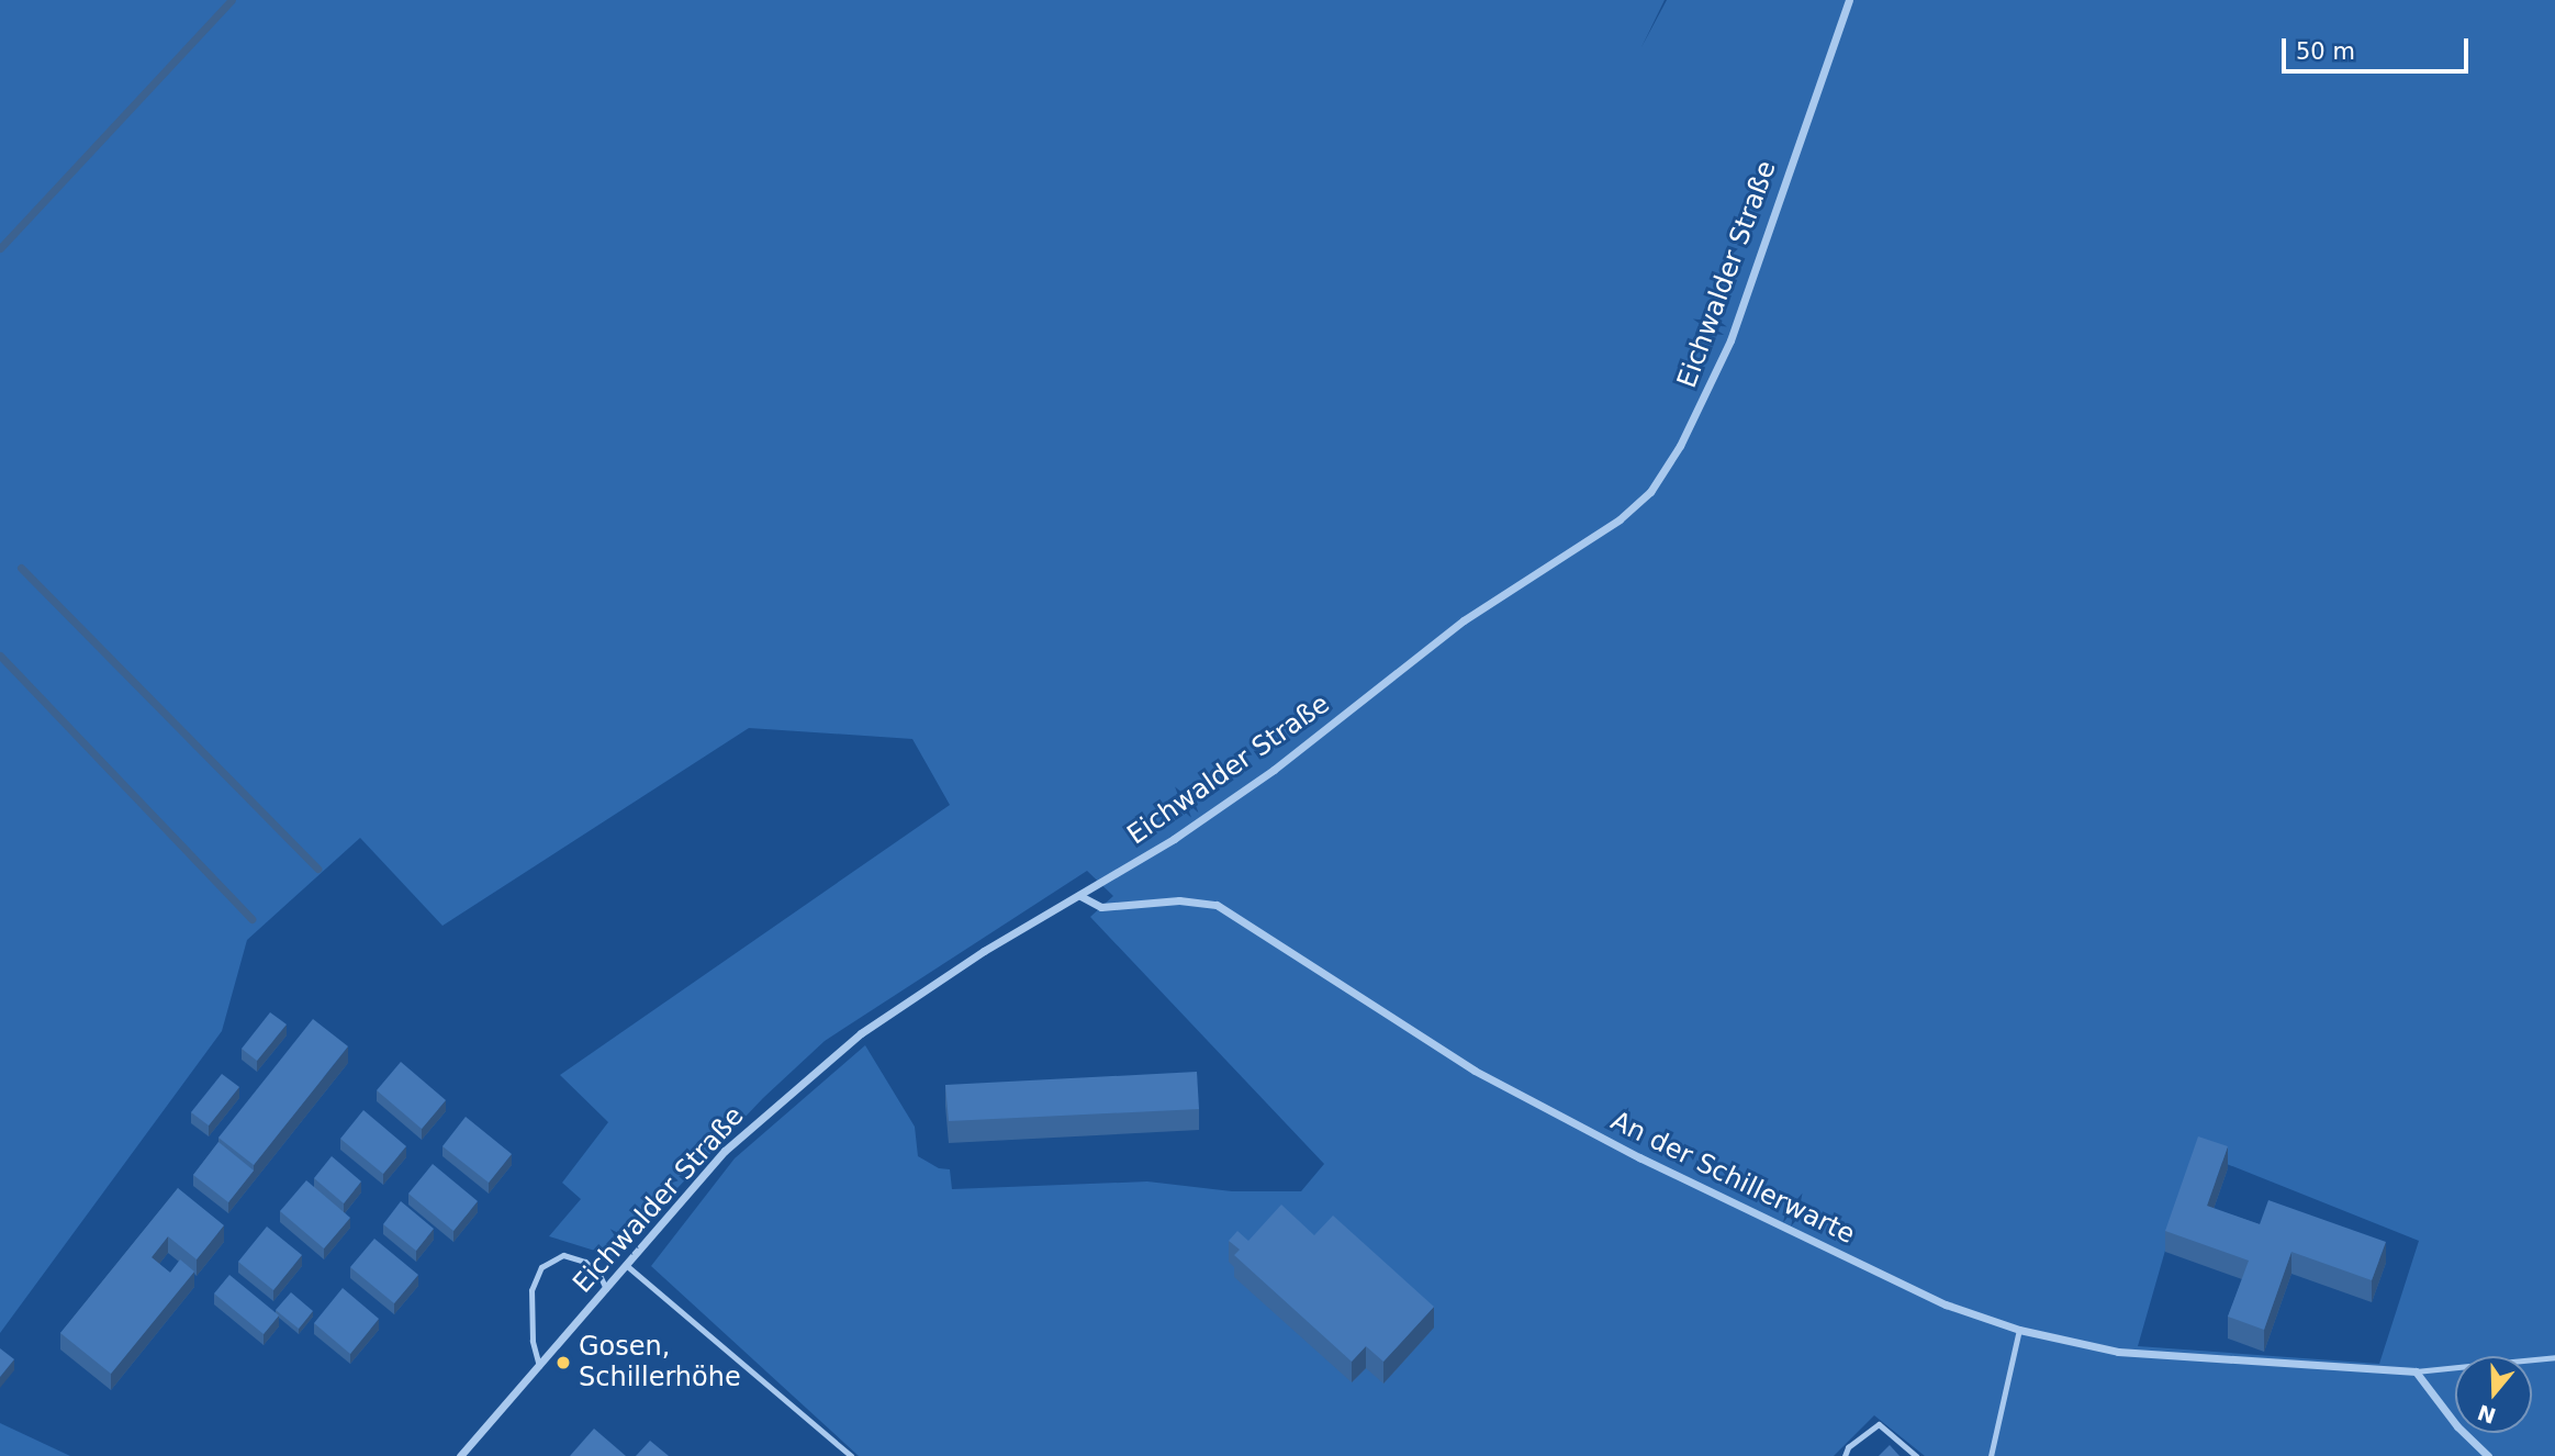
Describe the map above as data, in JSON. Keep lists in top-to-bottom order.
{
  "streets": {
    "street": ["Eichwalder Straße", "An der Schillerwarte"]
  },
  "crossings": [
    ["Eichwalder Straße", "An der Schillerwarte"]
  ],
  "places": ["Gosen, Schillerhöhe"],
  "scale_bar": "50 m",
  "north": "bottom"
}
